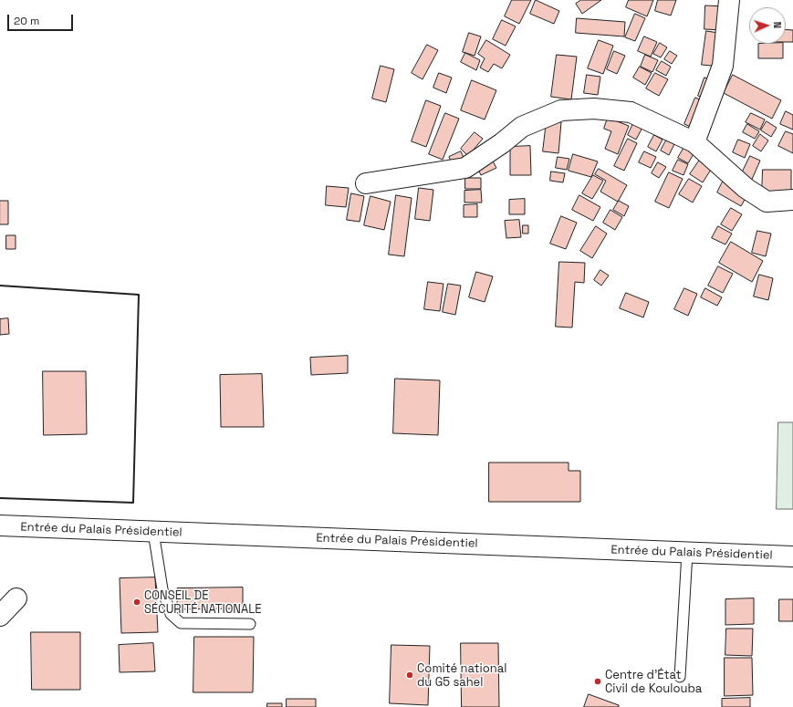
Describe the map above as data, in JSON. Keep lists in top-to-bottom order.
{
  "streets": {
    "street": ["Entrée du Palais Présidentiel"]
  },
  "places": ["CONSEIL DE SÉCURITÉ NATIONALE", "Comité national du G5 sahel", "Centre d'État Civil de Koulouba"],
  "scale_bar": "20 m",
  "north": "right"
}
